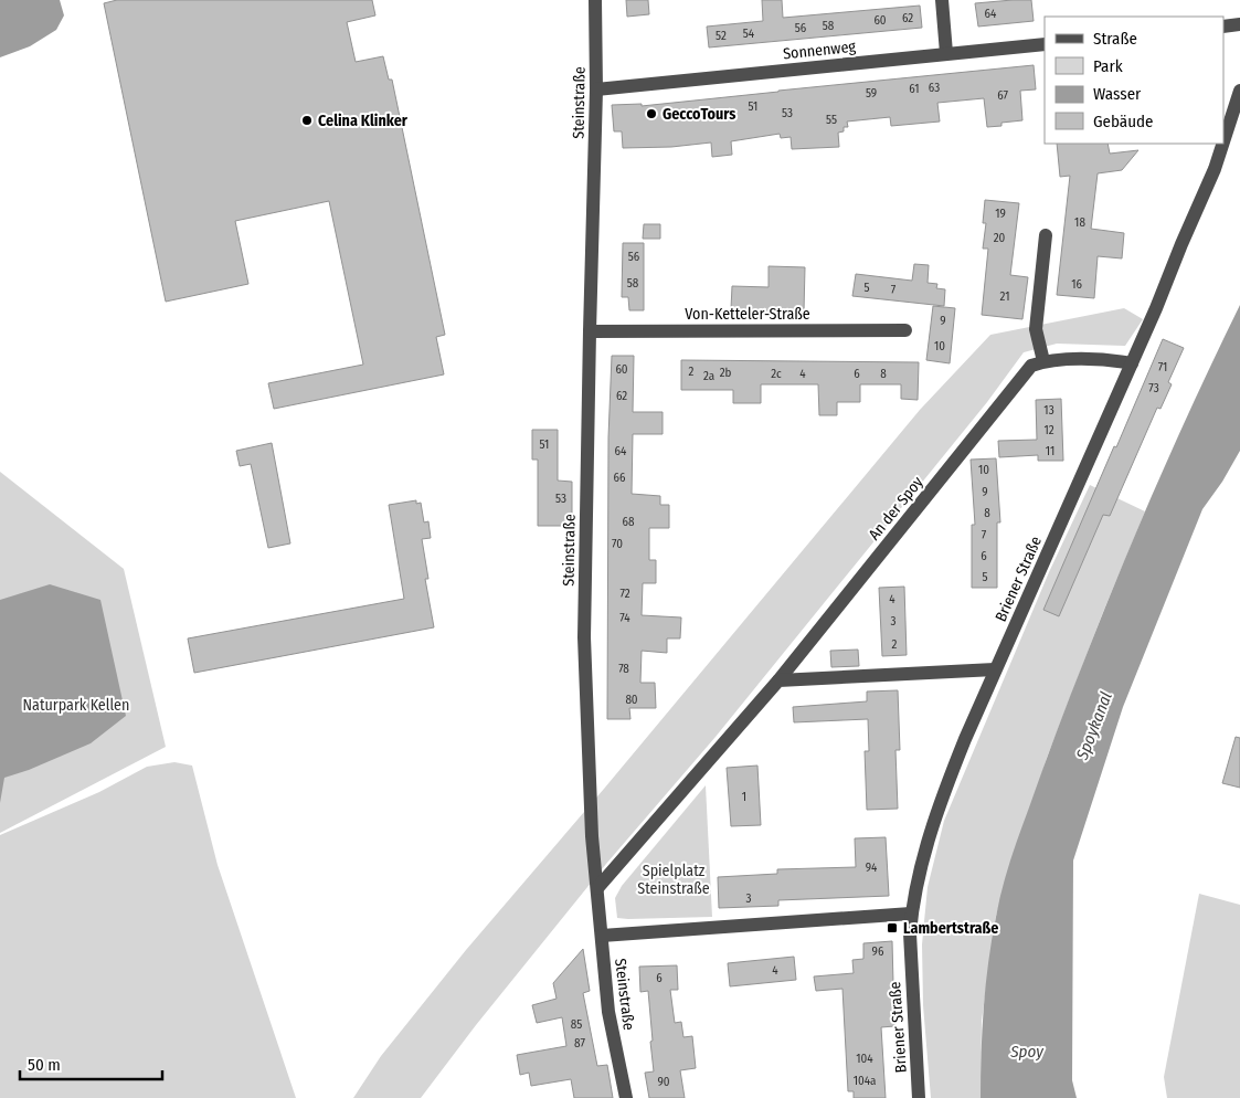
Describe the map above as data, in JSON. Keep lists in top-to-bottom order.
{
  "streets": {
    "street": [
      "Sonnenweg",
      "Steinstraße",
      "Von-Ketteler-Straße",
      "An der Spoy",
      "Briener Straße"
    ]
  },
  "crossings": [
    ["Sonnenweg", "Steinstraße"],
    ["Steinstraße", "Von-Ketteler-Straße"],
    ["Steinstraße", "An der Spoy"]
  ],
  "water": ["Spoykanal", "Spoy"],
  "parks": ["Naturpark Kellen", "Spielplatz Steinstraße"],
  "places": {
    "other": ["GeccoTours", "Celina Klinker"],
    "transit": ["Lambertstraße"]
  },
  "house_numbers": [
    "64",
    "62",
    "60",
    "58",
    "56",
    "54",
    "52",
    "63",
    "61",
    "59",
    "67",
    "51",
    "53",
    "55",
    "19",
    "18",
    "20",
    "56",
    "58",
    "16",
    "5",
    "7",
    "21",
    "9",
    "10",
    "71",
    "60",
    "2",
    "2b",
    "2c",
    "4",
    "6",
    "8",
    "2a",
    "73",
    "62",
    "13",
    "12",
    "51",
    "64",
    "11",
    "10",
    "66",
    "9",
    "53",
    "8",
    "68",
    "7",
    "70",
    "6",
    "5",
    "72",
    "4",
    "74",
    "3",
    "2",
    "78",
    "80",
    "1",
    "94",
    "3",
    "96",
    "4",
    "6",
    "85",
    "87",
    "104",
    "104a",
    "90"
  ],
  "legend": [
    "Straße",
    "Park",
    "Wasser",
    "Gebäude"
  ],
  "scale_bar": "50 m"
}
